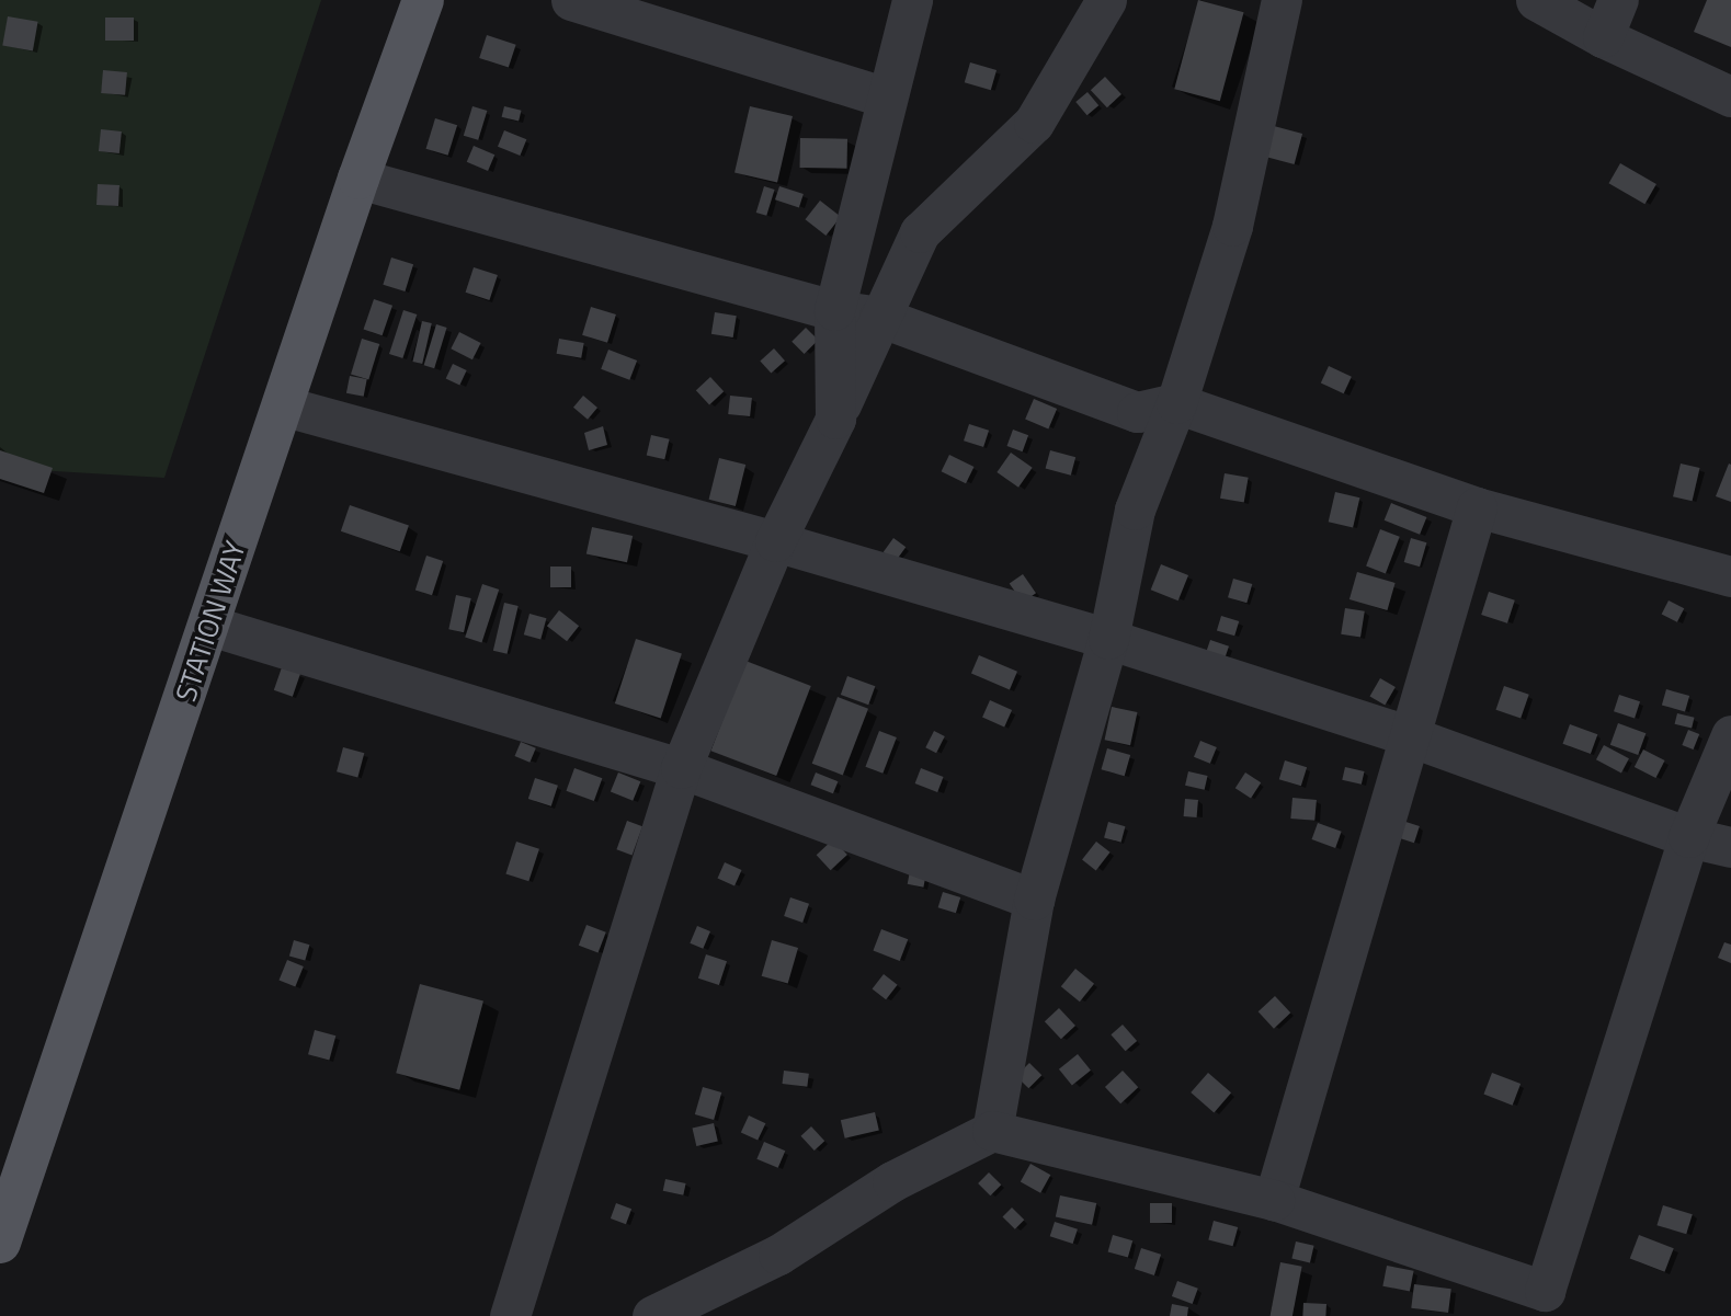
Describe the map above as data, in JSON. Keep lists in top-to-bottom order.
{
  "streets": {
    "main road": ["STATION WAY"]
  }
}
